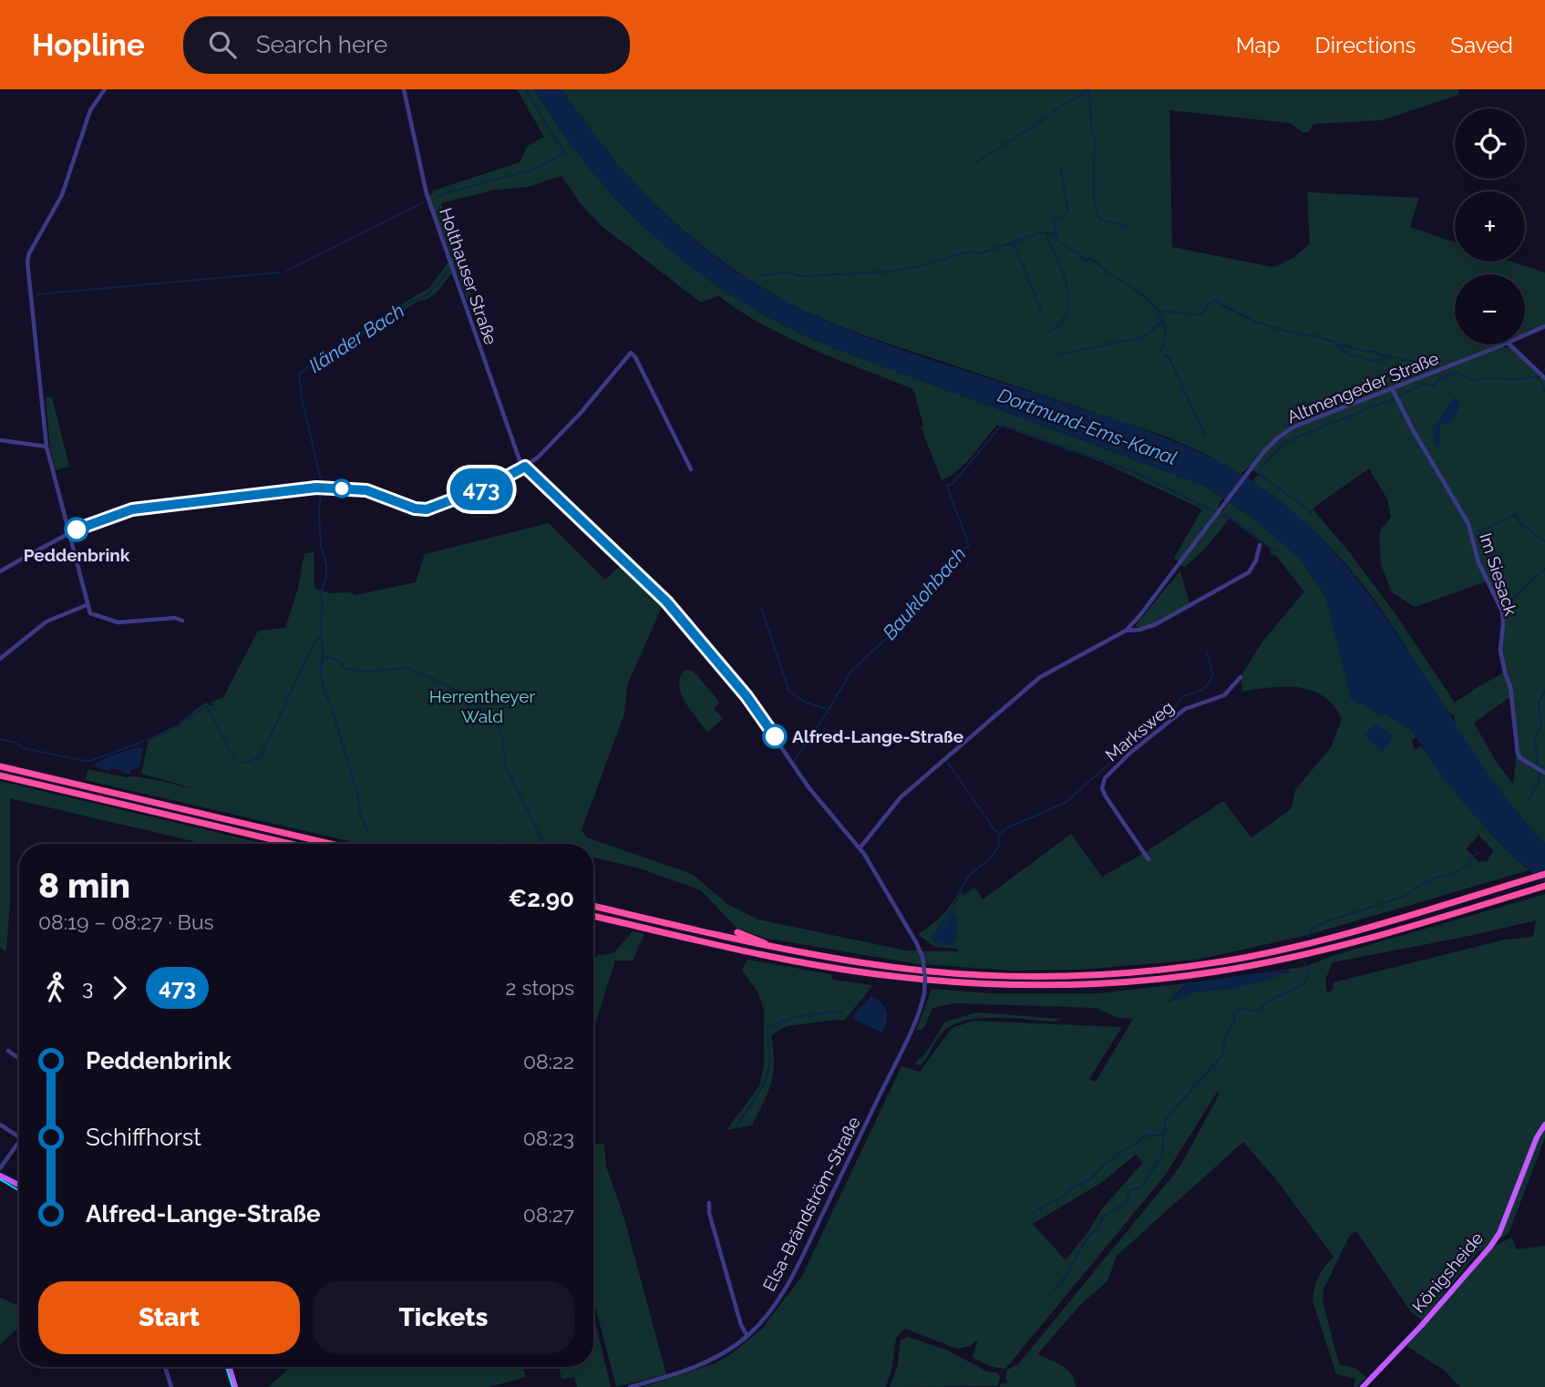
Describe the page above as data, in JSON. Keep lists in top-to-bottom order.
{
  "streets": {
    "main road": ["Königsheide"],
    "street": [
      "Holthauser Straße",
      "Altmengeder Straße",
      "Im Siesack",
      "Marksweg",
      "Elsa-Brändström-Straße"
    ]
  },
  "crossings": [
    ["Altmengeder Straße", "Im Siesack"]
  ],
  "water": ["Iländer Bach", "Dortmund-Ems-Kanal", "Bauklohbach"],
  "parks": ["Herrentheyer Wald"],
  "places": ["Peddenbrink", "Alfred-Lange-Straße"],
  "lines": ["bus line 473"],
  "page": {
    "header": "Hopline",
    "search": "Search here",
    "nav": ["Map", "Directions", "Saved"],
    "on_map": "473",
    "map_buttons": ["+", "−"],
    "heading": ["8 min", "08:19 – 08:27 · Bus", "€2.90"],
    "legs": ["3", "473", "2 stops"],
    "list": [
      {
        "name": "Peddenbrink",
        "value": "08:22"
      },
      {
        "name": "Schiffhorst",
        "value": "08:23"
      },
      {
        "name": "Alfred-Lange-Straße",
        "value": "08:27"
      }
    ],
    "buttons": ["Start", "Tickets"]
  }
}
